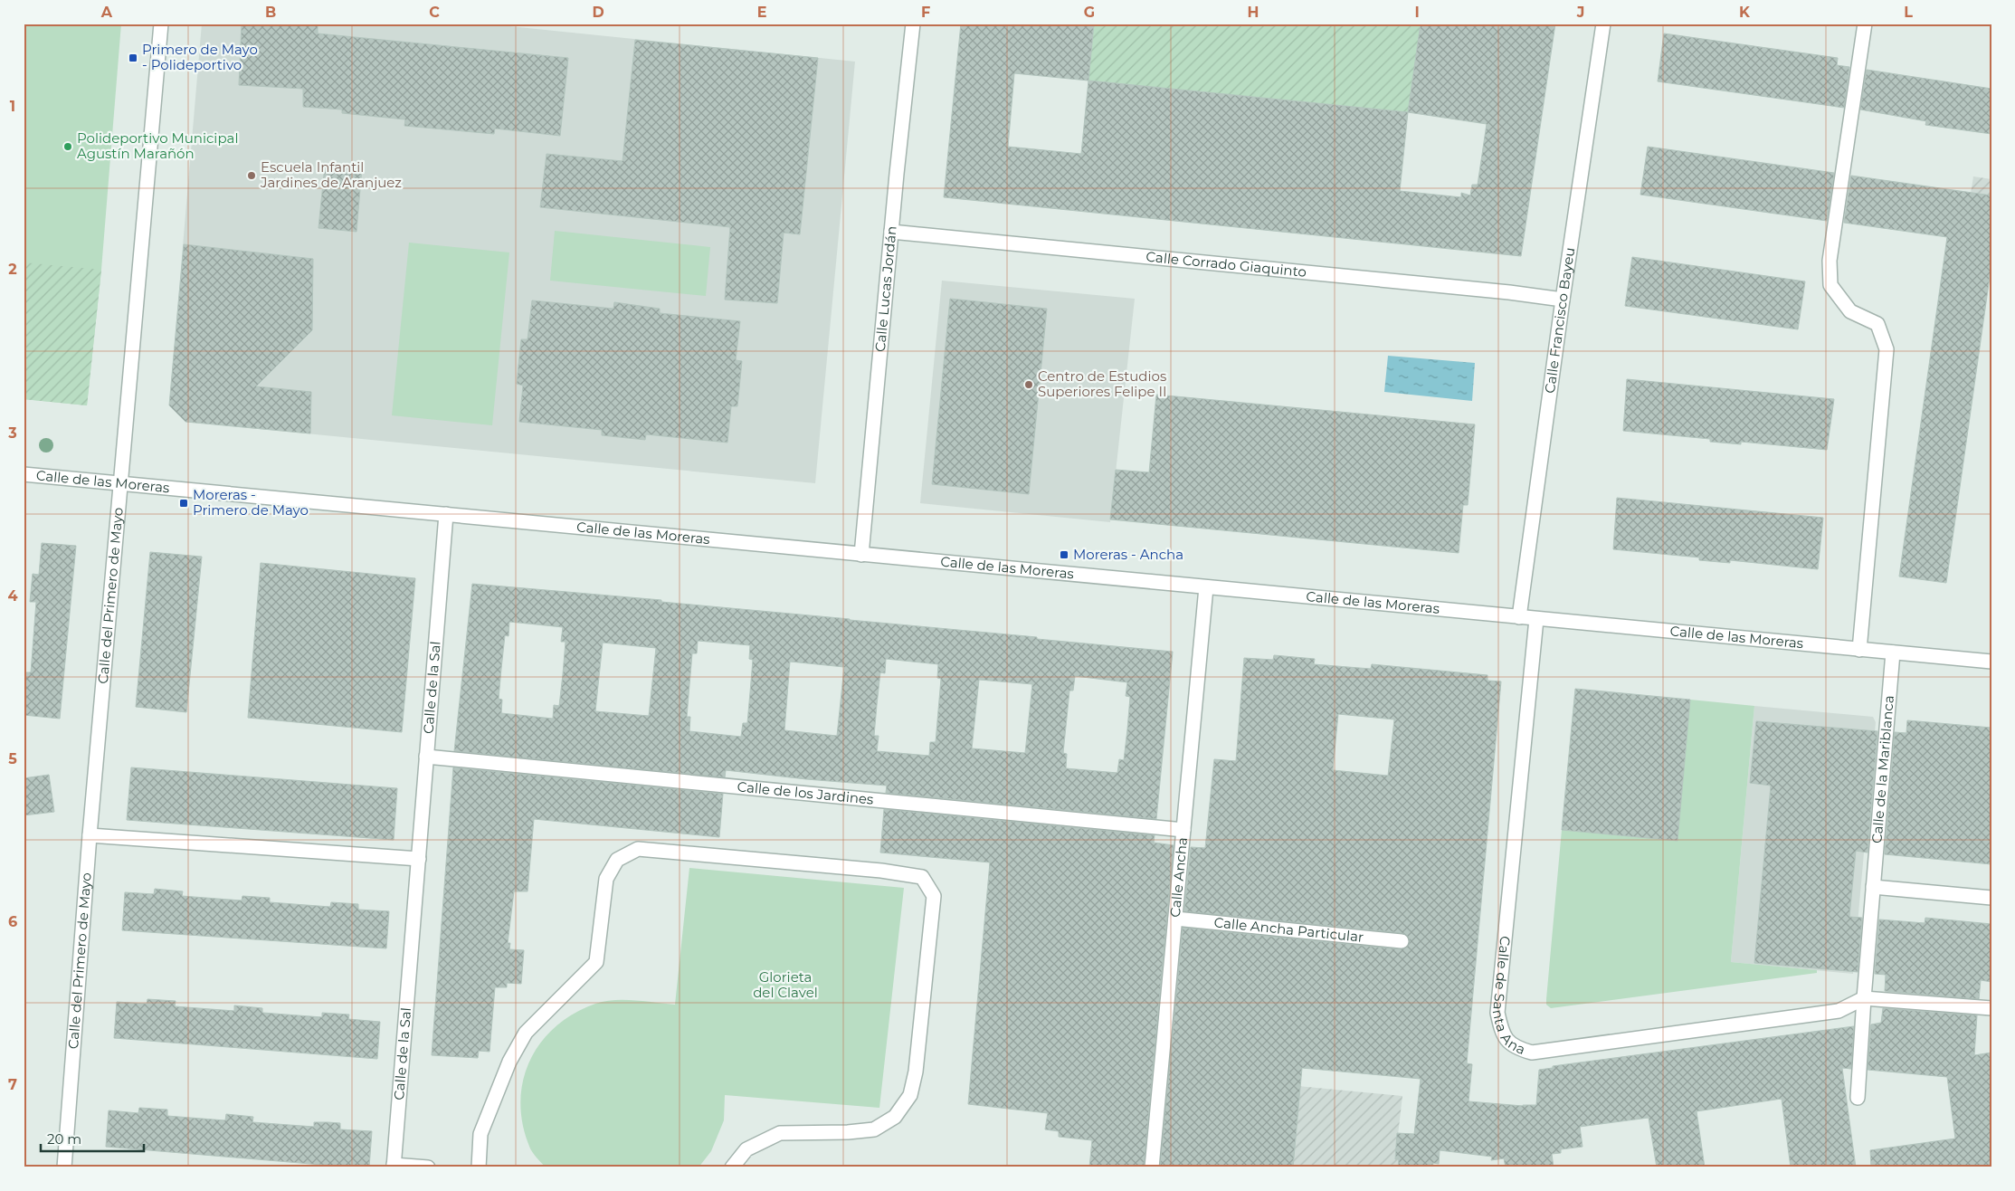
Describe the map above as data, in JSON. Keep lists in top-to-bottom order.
{
  "streets": {
    "street": [
      "Calle Corrado Giaquinto",
      "Calle Lucas Jordán",
      "Calle Francisco Bayeu",
      "Calle de las Moreras",
      "Calle del Primero de Mayo",
      "Calle de la Sal",
      "Calle de la Mariblanca",
      "Calle de los Jardines",
      "Calle Ancha",
      "Calle Ancha Particular",
      "Calle de Santa Ana"
    ]
  },
  "crossings": [
    ["Calle Corrado Giaquinto", "Calle Lucas Jordán"],
    ["Calle Corrado Giaquinto", "Calle Francisco Bayeu"],
    ["Calle Lucas Jordán", "Calle de las Moreras"],
    ["Calle Francisco Bayeu", "Calle de las Moreras"],
    ["Calle de las Moreras", "Calle del Primero de Mayo"],
    ["Calle de las Moreras", "Calle de la Sal"],
    ["Calle de las Moreras", "Calle de la Mariblanca"],
    ["Calle de las Moreras", "Calle Ancha"],
    ["Calle de las Moreras", "Calle de Santa Ana"],
    ["Calle de la Sal", "Calle de los Jardines"],
    ["Calle de la Mariblanca", "Calle de Santa Ana"],
    ["Calle de los Jardines", "Calle Ancha"],
    ["Calle Ancha", "Calle Ancha Particular"]
  ],
  "parks": ["Glorieta del Clavel"],
  "places": {
    "transit": ["Primero de Mayo - Polideportivo", "Moreras - Primero de Mayo", "Moreras - Ancha"],
    "other": ["Polideportivo Municipal Agustín Marañón", "Escuela Infantil Jardines de Aranjuez", "Centro de Estudios Superiores Felipe II"]
  },
  "scale_bar": "20 m",
  "grid": {
    "columns": [
      "A",
      "B",
      "C",
      "D",
      "E",
      "F",
      "G",
      "H",
      "I",
      "J",
      "K",
      "L"
    ],
    "rows": [
      "1",
      "2",
      "3",
      "4",
      "5",
      "6",
      "7"
    ]
  }
}
